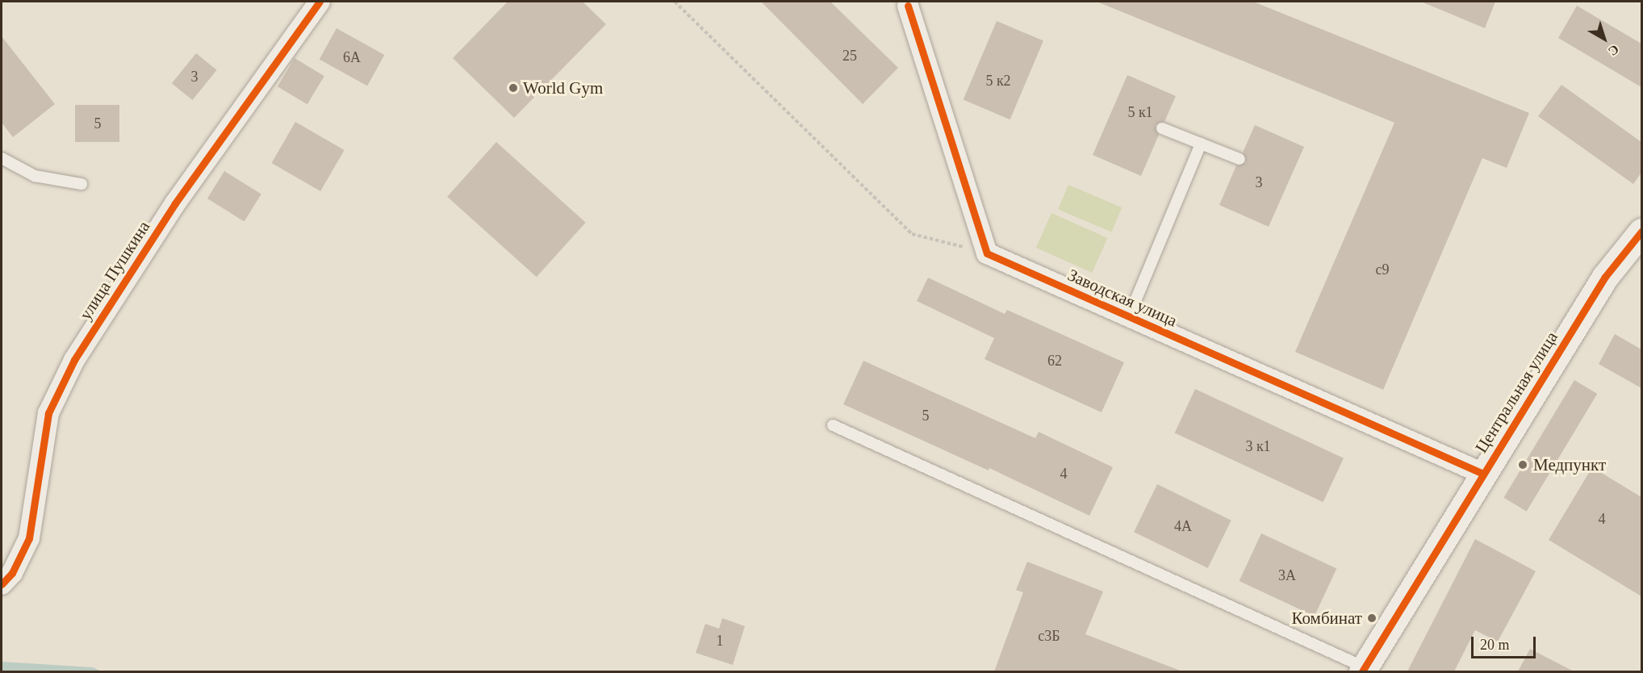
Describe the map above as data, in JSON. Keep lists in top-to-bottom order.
{
  "streets": {
    "street": ["улица Пушкина", "Заводская улица", "Центральная улица"]
  },
  "crossings": [
    ["Заводская улица", "Центральная улица"]
  ],
  "places": ["World Gym", "Медпункт", "Комбинат"],
  "house_numbers": [
    "25",
    "6А",
    "3",
    "5 к2",
    "5 к1",
    "5",
    "3",
    "с9",
    "62",
    "5",
    "3 к1",
    "4",
    "4",
    "4А",
    "3А",
    "с3Б",
    "1"
  ],
  "scale_bar": "20 m",
  "north": "bottom right"
}
